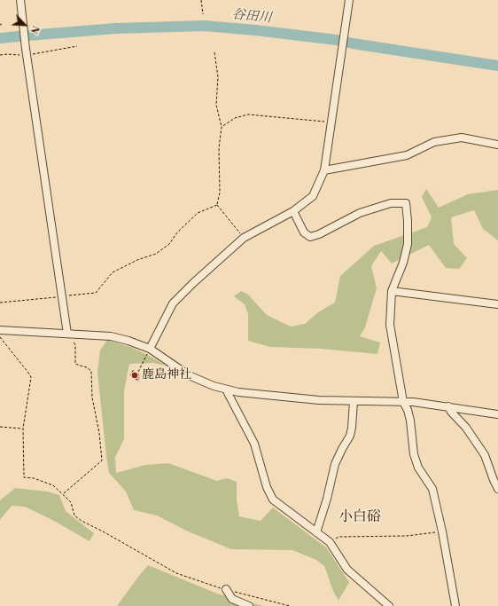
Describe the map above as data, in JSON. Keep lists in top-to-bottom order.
{
  "districts": ["小白硲"],
  "water": ["谷田川"],
  "places": ["鹿島神社"],
  "north": "bottom right"
}
